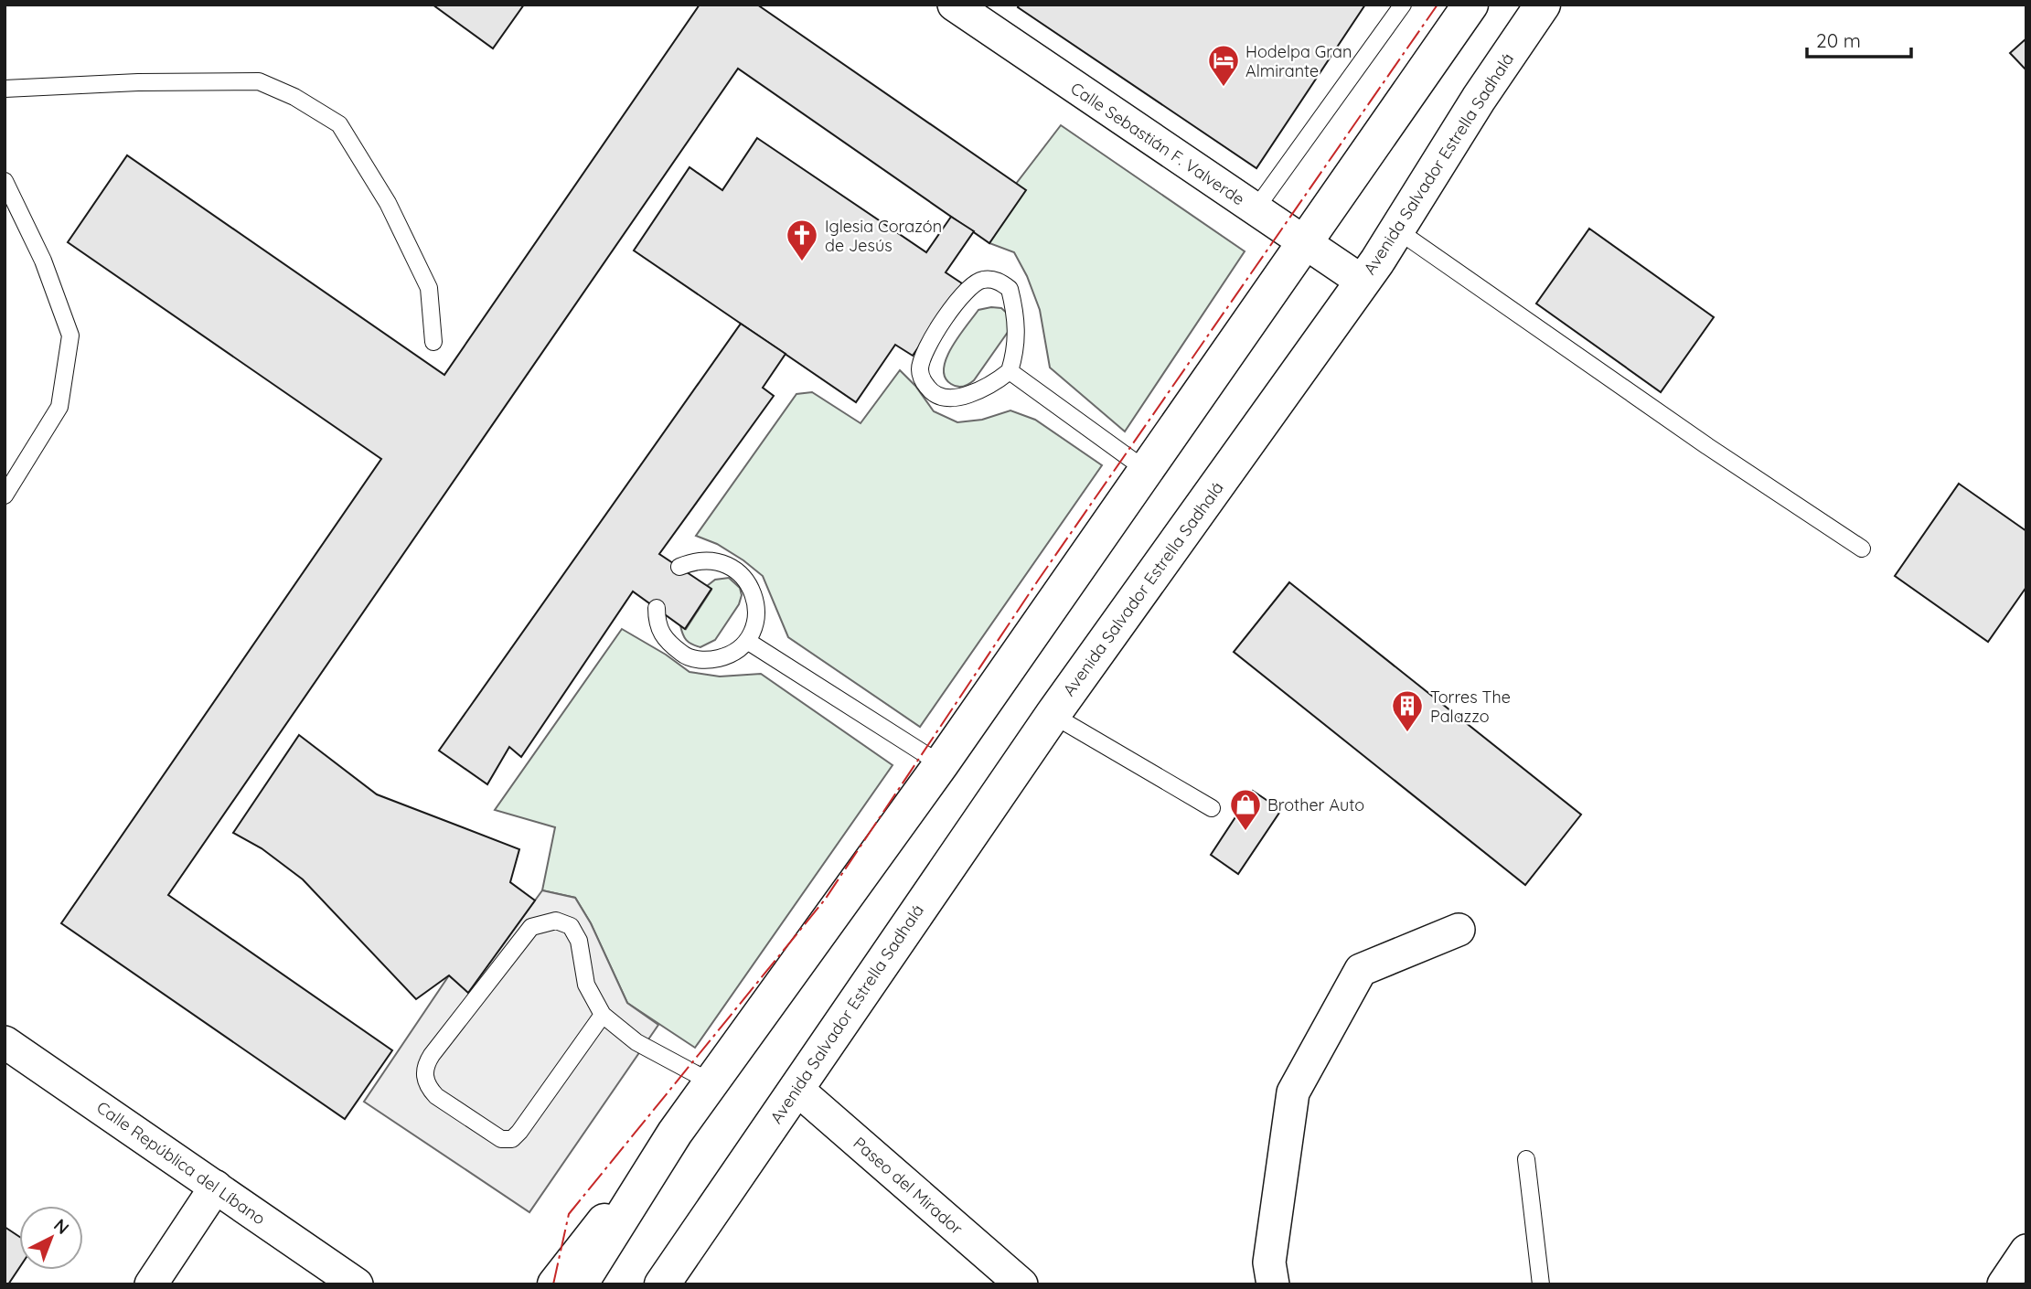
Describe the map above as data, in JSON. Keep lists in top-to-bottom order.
{
  "streets": {
    "main road": ["Avenida Salvador Estrella Sadhalá"],
    "street": ["Calle Sebastián F. Valverde", "Calle República del Líbano", "Paseo del Mirador"]
  },
  "crossings": [
    ["Calle Sebastián F. Valverde", "Avenida Salvador Estrella Sadhalá"],
    ["Avenida Salvador Estrella Sadhalá", "Paseo del Mirador"]
  ],
  "places": {
    "hotel": ["Hodelpa Gran Almirante"],
    "church": ["Iglesia Corazón de Jesús"],
    "building": ["Torres The Palazzo"],
    "shop": ["Brother Auto"]
  },
  "scale_bar": "20 m",
  "north": "top right"
}
